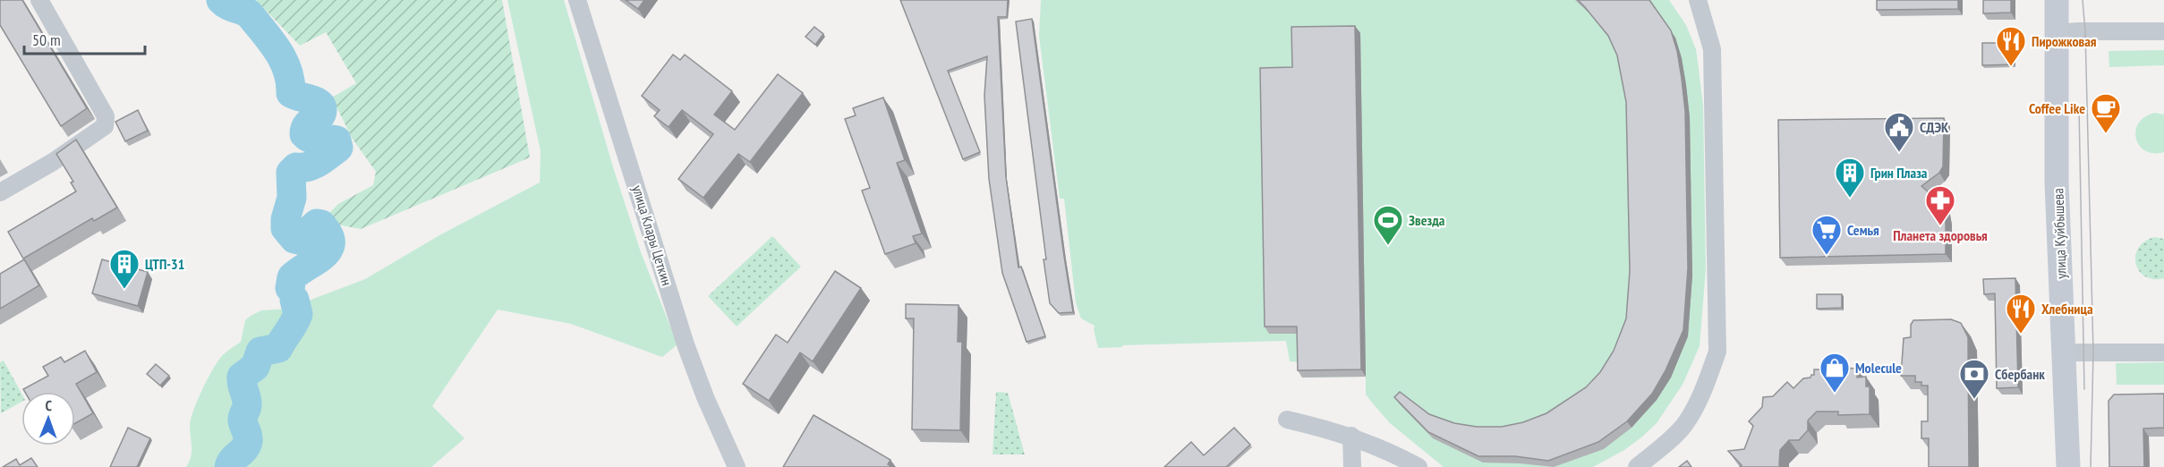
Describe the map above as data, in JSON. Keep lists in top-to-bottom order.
{
  "streets": {
    "main road": ["улица Куйбышева"],
    "street": ["улица Клары Цеткин"]
  },
  "places": {
    "restaurant": ["Пирожковая", "Хлебница"],
    "cafe": ["Coffee Like"],
    "public building": ["СДЭК"],
    "building": ["Грин Плаза", "ЦТП-31"],
    "pharmacy": ["Планета здоровья"],
    "sports": ["Звезда"],
    "supermarket": ["Семья"],
    "shop": ["Molecule"],
    "bank": ["Сбербанк"]
  },
  "scale_bar": "50 m",
  "north": "top"
}
